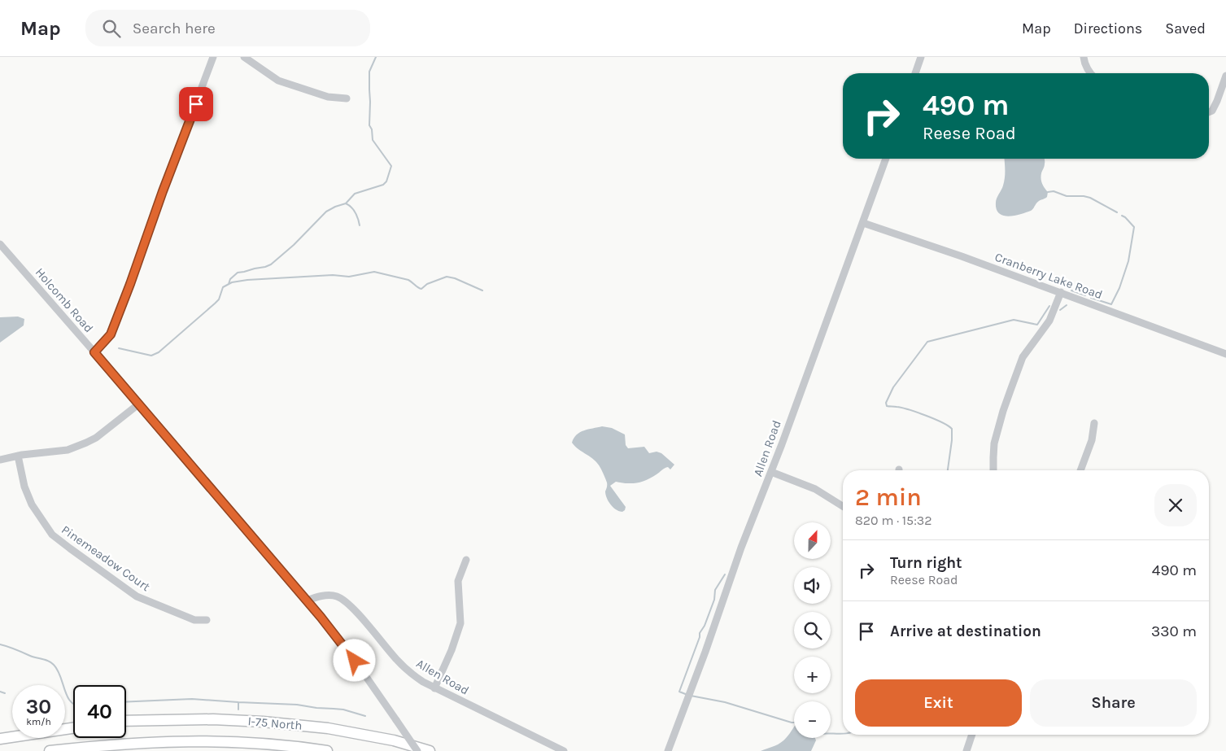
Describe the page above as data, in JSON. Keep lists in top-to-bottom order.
{
  "streets": {
    "highway": ["I-75 North"],
    "street": [
      "Cranberry Lake Road",
      "Holcomb Road",
      "Allen Road",
      "Pinemeadow Court"
    ]
  },
  "crossings": [
    ["Cranberry Lake Road", "Allen Road"],
    ["Holcomb Road", "Allen Road"]
  ],
  "north": "top",
  "page": {
    "header": "Map",
    "search": "Search here",
    "nav": ["Map", "Directions", "Saved"],
    "turn": ["490 m", "Reese Road"],
    "heading": ["2 min", "820 m · 15:32"],
    "map_buttons": ["+", "−"],
    "list": [
      {
        "name": "Turn right",
        "note": "Reese Road",
        "value": "490 m"
      },
      {
        "name": "Arrive at destination",
        "value": "330 m"
      }
    ],
    "buttons": ["Exit", "Share"],
    "speed": "30 km/h",
    "limit": "40"
  }
}
